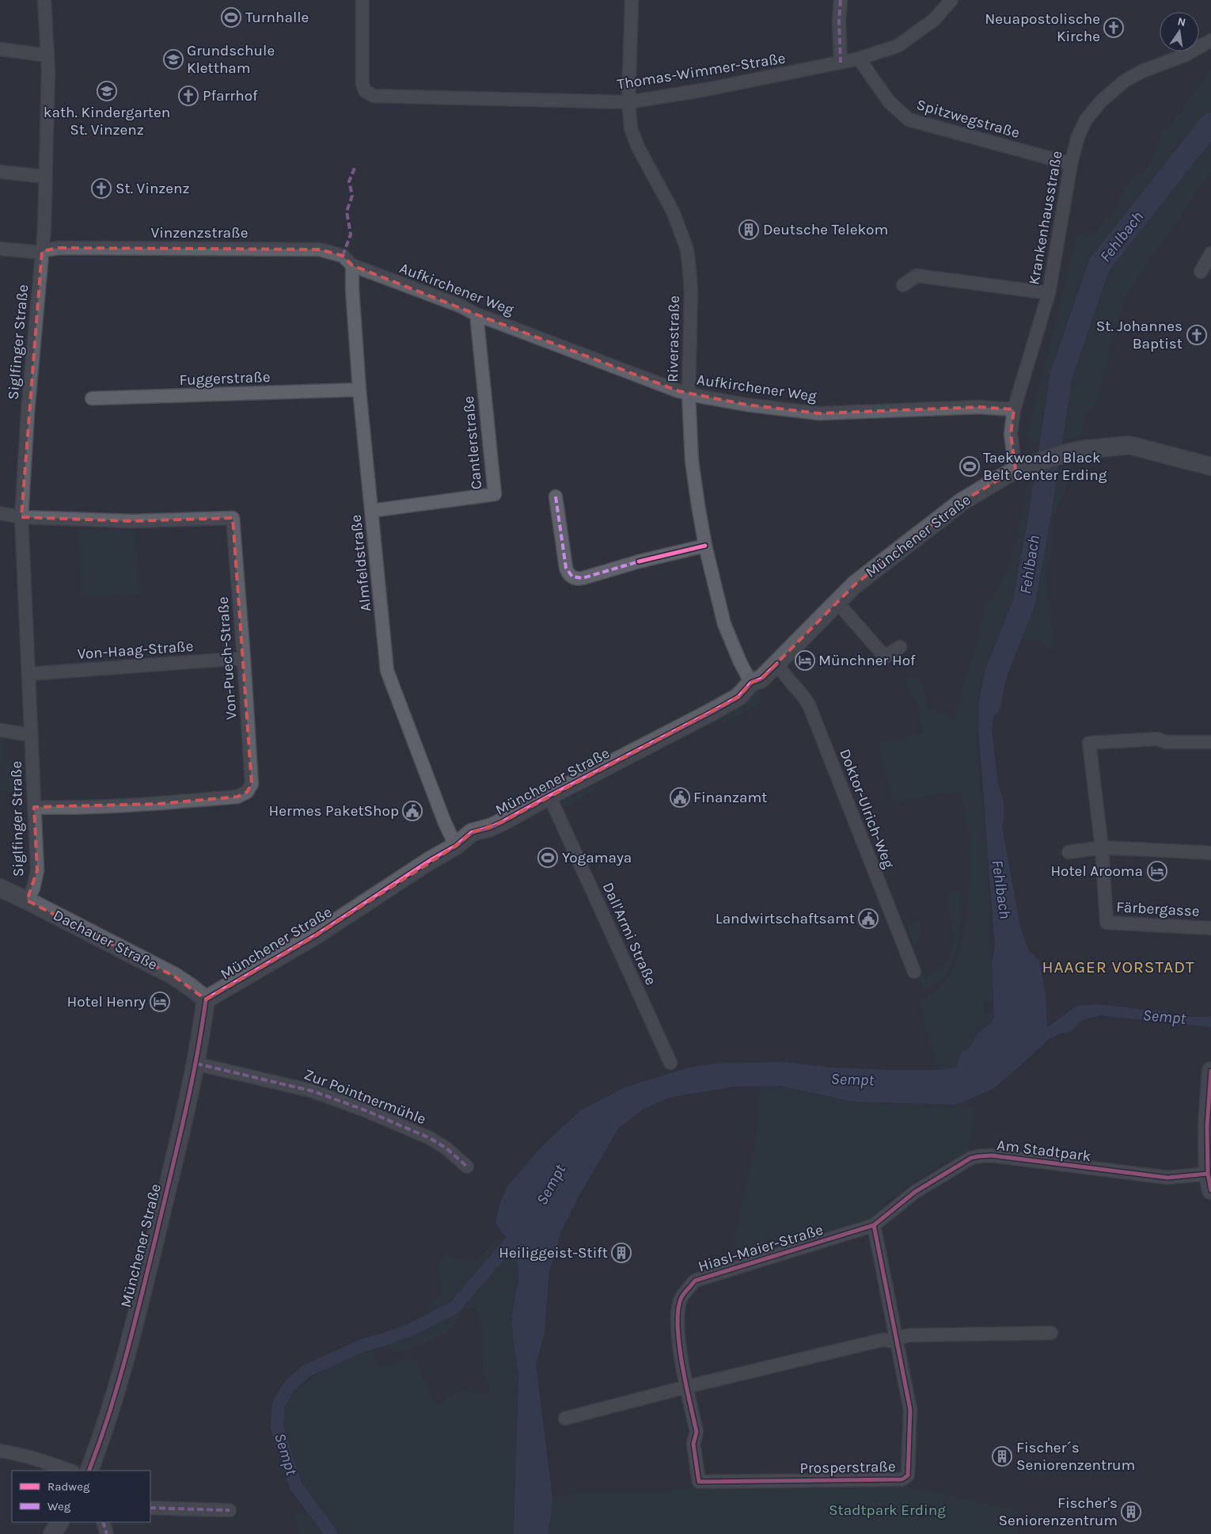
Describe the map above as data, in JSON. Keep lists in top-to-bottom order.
{
  "streets": {
    "street": [
      "Thomas-Wimmer-Straße",
      "Spitzwegstraße",
      "Krankenhausstraße",
      "Vinzenzstraße",
      "Aufkirchener Weg",
      "Riverastraße",
      "Siglfinger Straße",
      "Fuggerstraße",
      "Cantlerstraße",
      "Münchener Straße",
      "Almfeldstraße",
      "Von-Haag-Straße",
      "Von-Puech-Straße",
      "Doktor-Ulrich-Weg",
      "Färbergasse",
      "Dall'Armi Straße",
      "Dachauer Straße",
      "Zur Pointnermühle",
      "Am Stadtpark",
      "Hiasl-Maier-Straße",
      "Prosperstraße"
    ]
  },
  "crossings": [
    ["Thomas-Wimmer-Straße", "Spitzwegstraße"],
    ["Thomas-Wimmer-Straße", "Riverastraße"],
    ["Spitzwegstraße", "Krankenhausstraße"],
    ["Krankenhausstraße", "Aufkirchener Weg"],
    ["Krankenhausstraße", "Münchener Straße"],
    ["Vinzenzstraße", "Aufkirchener Weg"],
    ["Vinzenzstraße", "Siglfinger Straße"],
    ["Vinzenzstraße", "Almfeldstraße"],
    ["Aufkirchener Weg", "Riverastraße"],
    ["Aufkirchener Weg", "Cantlerstraße"],
    ["Aufkirchener Weg", "Almfeldstraße"],
    ["Riverastraße", "Münchener Straße"],
    ["Siglfinger Straße", "Von-Haag-Straße"],
    ["Siglfinger Straße", "Von-Puech-Straße"],
    ["Siglfinger Straße", "Dachauer Straße"],
    ["Fuggerstraße", "Almfeldstraße"],
    ["Cantlerstraße", "Almfeldstraße"],
    ["Münchener Straße", "Almfeldstraße"],
    ["Münchener Straße", "Doktor-Ulrich-Weg"],
    ["Münchener Straße", "Dall'Armi Straße"],
    ["Münchener Straße", "Dachauer Straße"],
    ["Münchener Straße", "Zur Pointnermühle"],
    ["Von-Haag-Straße", "Von-Puech-Straße"],
    ["Am Stadtpark", "Hiasl-Maier-Straße"],
    ["Am Stadtpark", "Prosperstraße"],
    ["Hiasl-Maier-Straße", "Prosperstraße"]
  ],
  "districts": ["HAAGER VORSTADT"],
  "water": ["Fehlbach", "Sempt"],
  "parks": ["Stadtpark Erding"],
  "places": {
    "sports": ["Turnhalle", "Taekwondo Black Belt Center Erding", "Yogamaya"],
    "church": [
      "Neuapostolische Kirche",
      "Pfarrhof",
      "St. Vinzenz",
      "St. Johannes Baptist"
    ],
    "school or university": ["Grundschule Klettham", "kath. Kindergarten St. Vinzenz"],
    "building": [
      "Deutsche Telekom",
      "Heiliggeist-Stift",
      "Fischer´s Seniorenzentrum",
      "Fischer's Seniorenzentrum"
    ],
    "hotel": ["Münchner Hof", "Hotel Arooma", "Hotel Henry"],
    "public building": ["Finanzamt", "Hermes PaketShop", "Landwirtschaftsamt"]
  },
  "legend": ["Radweg", "Weg"],
  "north": "top"
}
